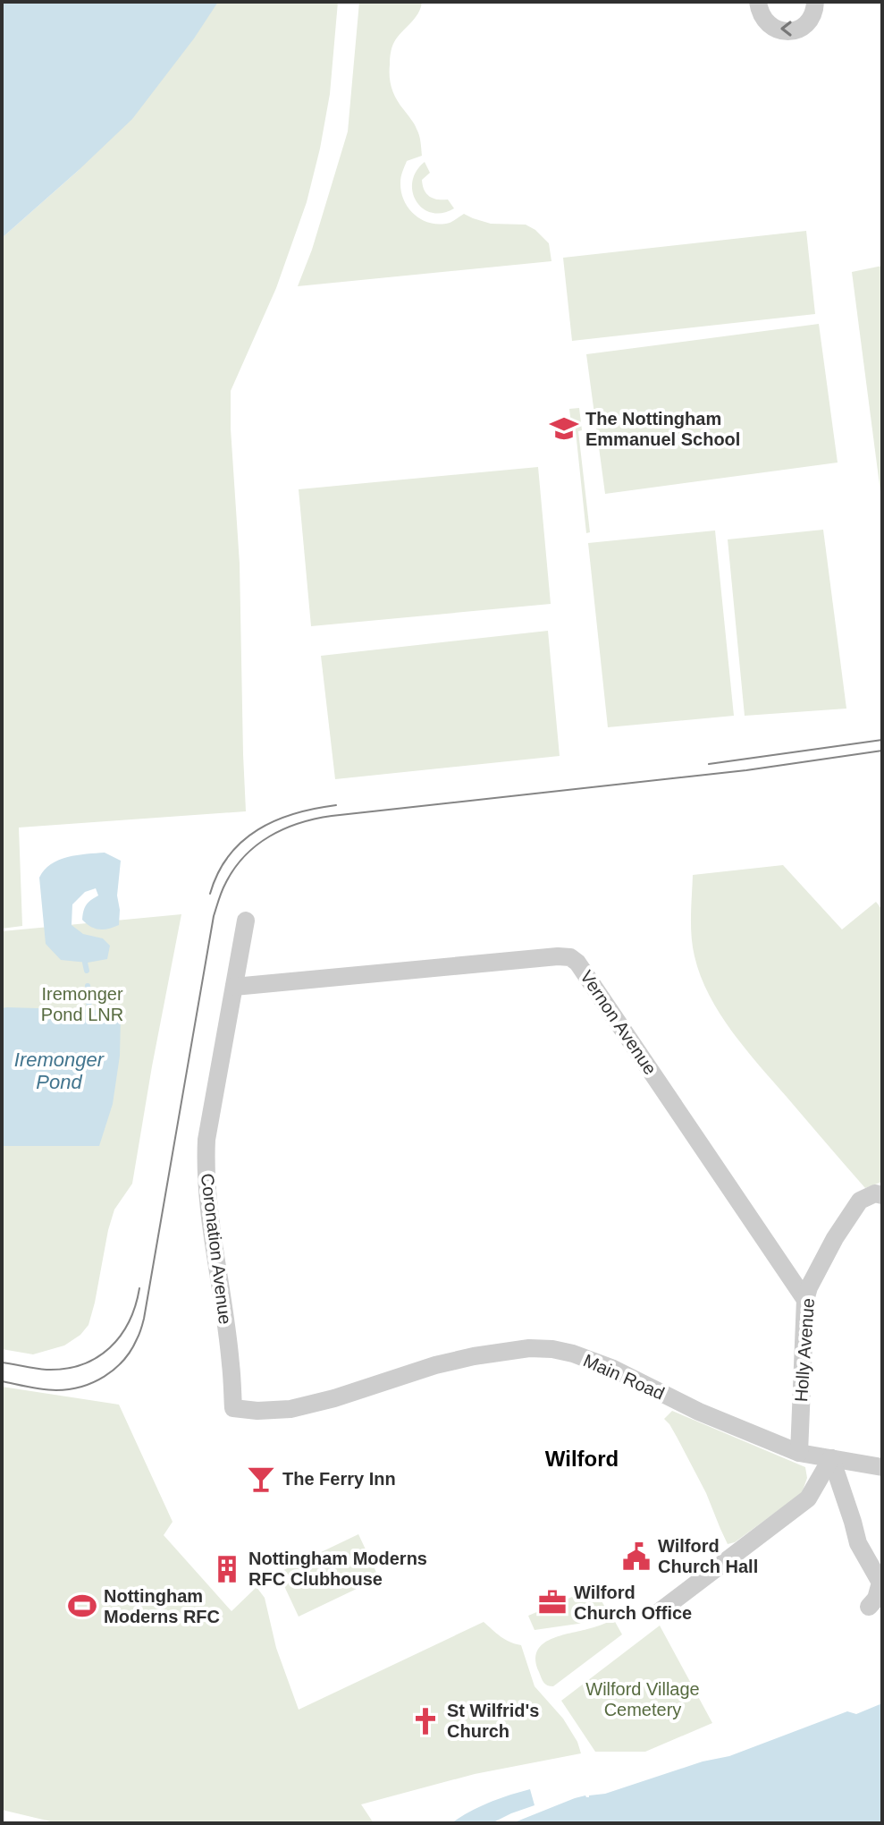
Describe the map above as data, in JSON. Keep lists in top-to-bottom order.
{
  "streets": {
    "street": [
      "Vernon Avenue",
      "Coronation Avenue",
      "Holly Avenue",
      "Main Road"
    ]
  },
  "crossings": [
    ["Vernon Avenue", "Coronation Avenue"],
    ["Vernon Avenue", "Holly Avenue"],
    ["Coronation Avenue", "Main Road"],
    ["Holly Avenue", "Main Road"]
  ],
  "districts": ["Wilford"],
  "water": ["Iremonger Pond"],
  "parks": ["Iremonger Pond LNR", "Wilford Village Cemetery"],
  "places": {
    "school or university": ["The Nottingham Emmanuel School"],
    "bar": ["The Ferry Inn"],
    "public building": ["Wilford Church Hall"],
    "building": ["Nottingham Moderns RFC Clubhouse"],
    "office": ["Wilford Church Office"],
    "sports": ["Nottingham Moderns RFC"],
    "church": ["St Wilfrid's Church"]
  }
}
